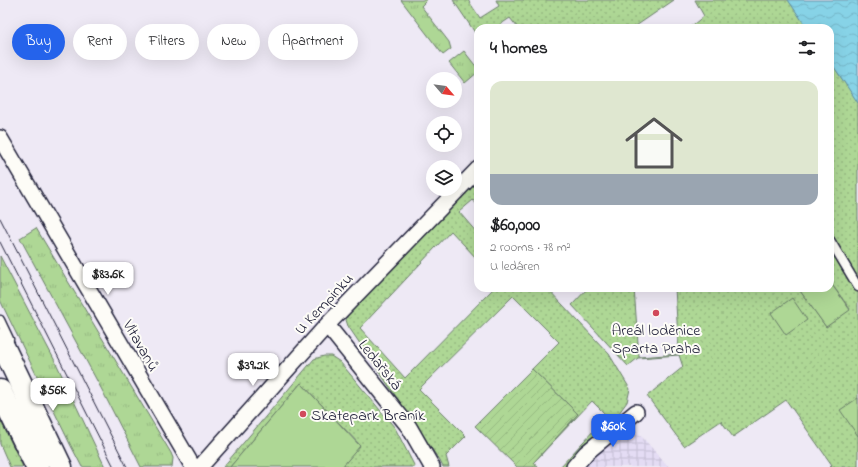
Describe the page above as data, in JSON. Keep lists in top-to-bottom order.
{
  "streets": {
    "street": ["U Kempinku", "Vltavanů", "Ledařská"]
  },
  "crossings": [
    ["U Kempinku", "Ledařská"]
  ],
  "places": ["Areál loděnice Sparta Praha", "Skatepark Braník"],
  "north": "bottom right",
  "page": {
    "chip": [
      "Buy",
      "Rent",
      "Filters",
      "New",
      "Apartment"
    ],
    "heading": "4 homes",
    "list": [
      {
        "name": "$60,000",
        "note": "2 rooms · 78 m² · U ledáren"
      }
    ],
    "price": [
      "$83.6K",
      "$39.2K",
      "$56K",
      "$60K"
    ]
  }
}
